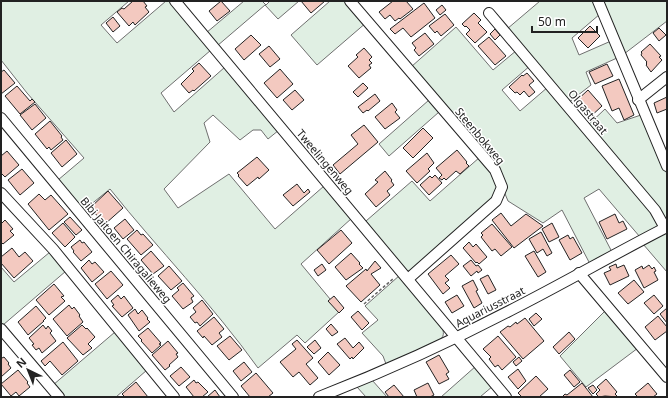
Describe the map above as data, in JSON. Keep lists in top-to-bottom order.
{
  "streets": {
    "street": [
      "Olgastraat",
      "Steenbokweg",
      "Tweelingenweg",
      "Bibi Jaitoen Chiragalieweg",
      "Aquariusstraat"
    ]
  },
  "crossings": [
    ["Olgastraat", "Aquariusstraat"],
    ["Steenbokweg", "Tweelingenweg"],
    ["Tweelingenweg", "Aquariusstraat"]
  ],
  "scale_bar": "50 m",
  "north": "top left"
}
